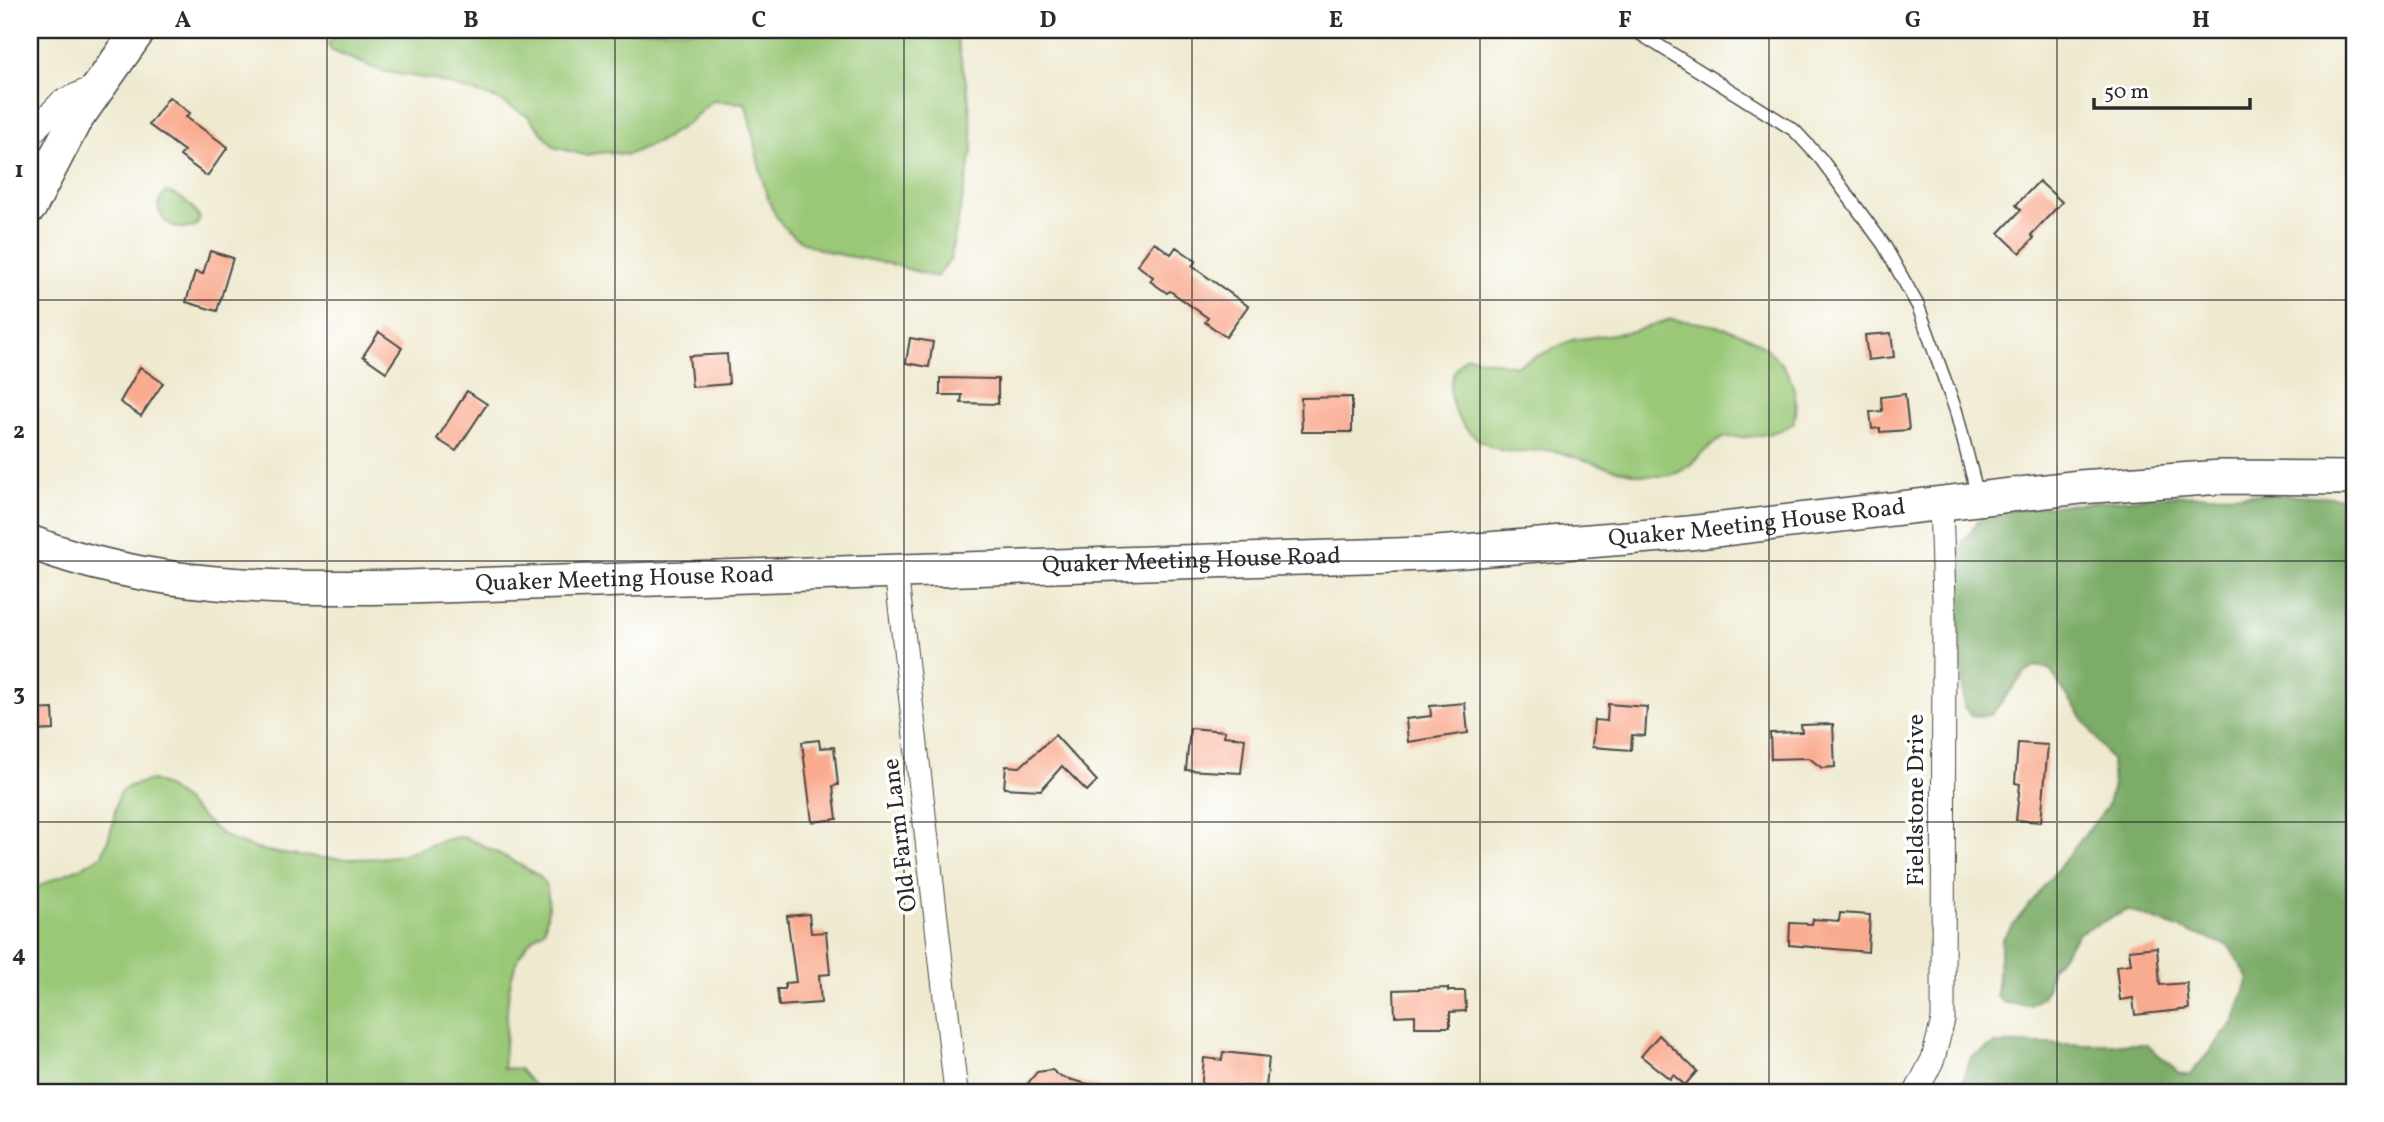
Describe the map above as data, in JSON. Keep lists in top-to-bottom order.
{
  "streets": {
    "main road": ["Quaker Meeting House Road"],
    "street": ["Fieldstone Drive", "Old Farm Lane"]
  },
  "crossings": [
    ["Quaker Meeting House Road", "Fieldstone Drive"],
    ["Quaker Meeting House Road", "Old Farm Lane"]
  ],
  "scale_bar": "50 m",
  "grid": {
    "columns": [
      "A",
      "B",
      "C",
      "D",
      "E",
      "F",
      "G",
      "H"
    ],
    "rows": [
      "1",
      "2",
      "3",
      "4"
    ]
  }
}
